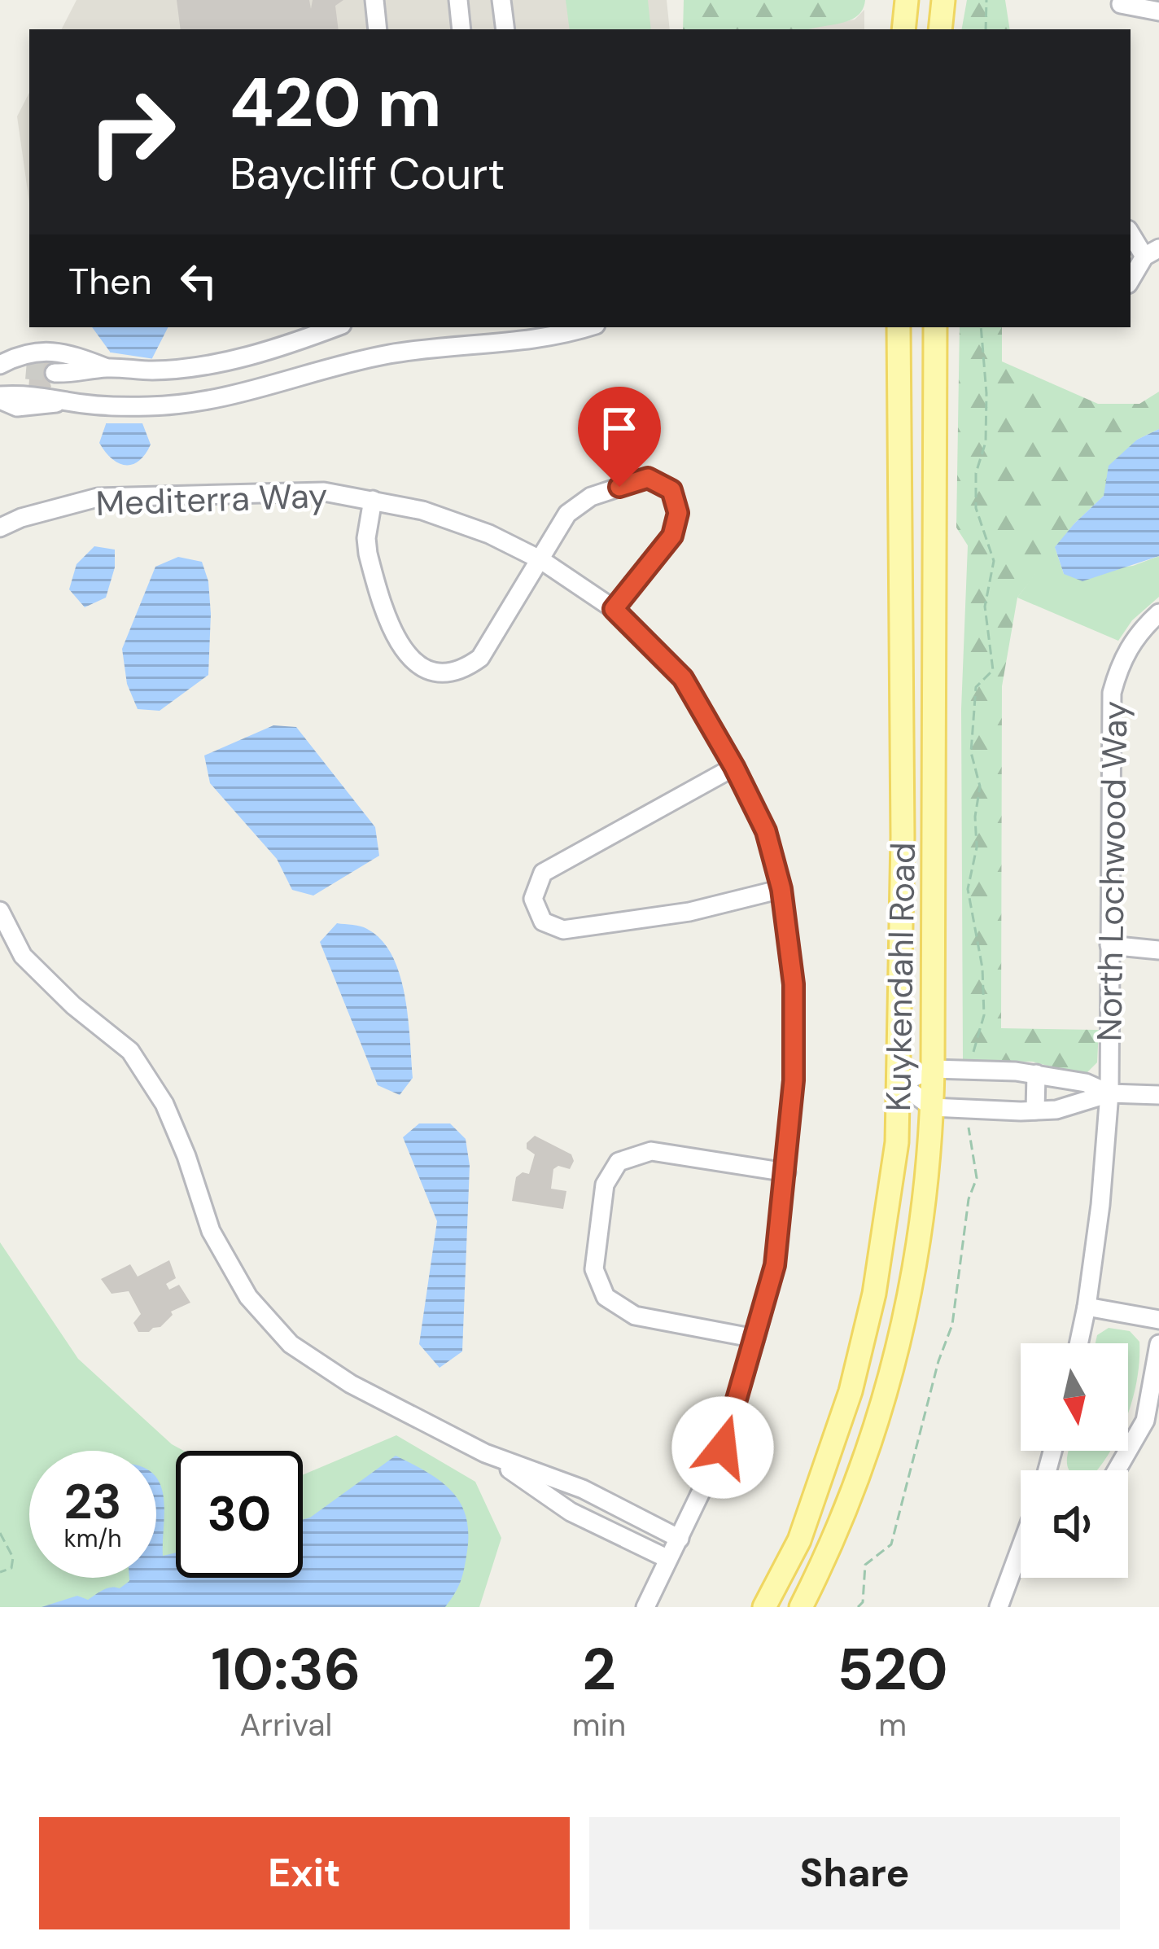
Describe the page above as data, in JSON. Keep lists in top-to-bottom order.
{
  "streets": {
    "main road": ["Kuykendahl Road"],
    "street": ["Mediterra Way", "North Lochwood Way"]
  },
  "north": "bottom",
  "page": {
    "turn": ["420 m", "Baycliff Court"],
    "then": "Then",
    "speed": "23 km/h",
    "limit": "30",
    "eta": [
      "10:36",
      "Arrival",
      "2",
      "min",
      "520",
      "m"
    ],
    "buttons": ["Exit", "Share"]
  }
}
